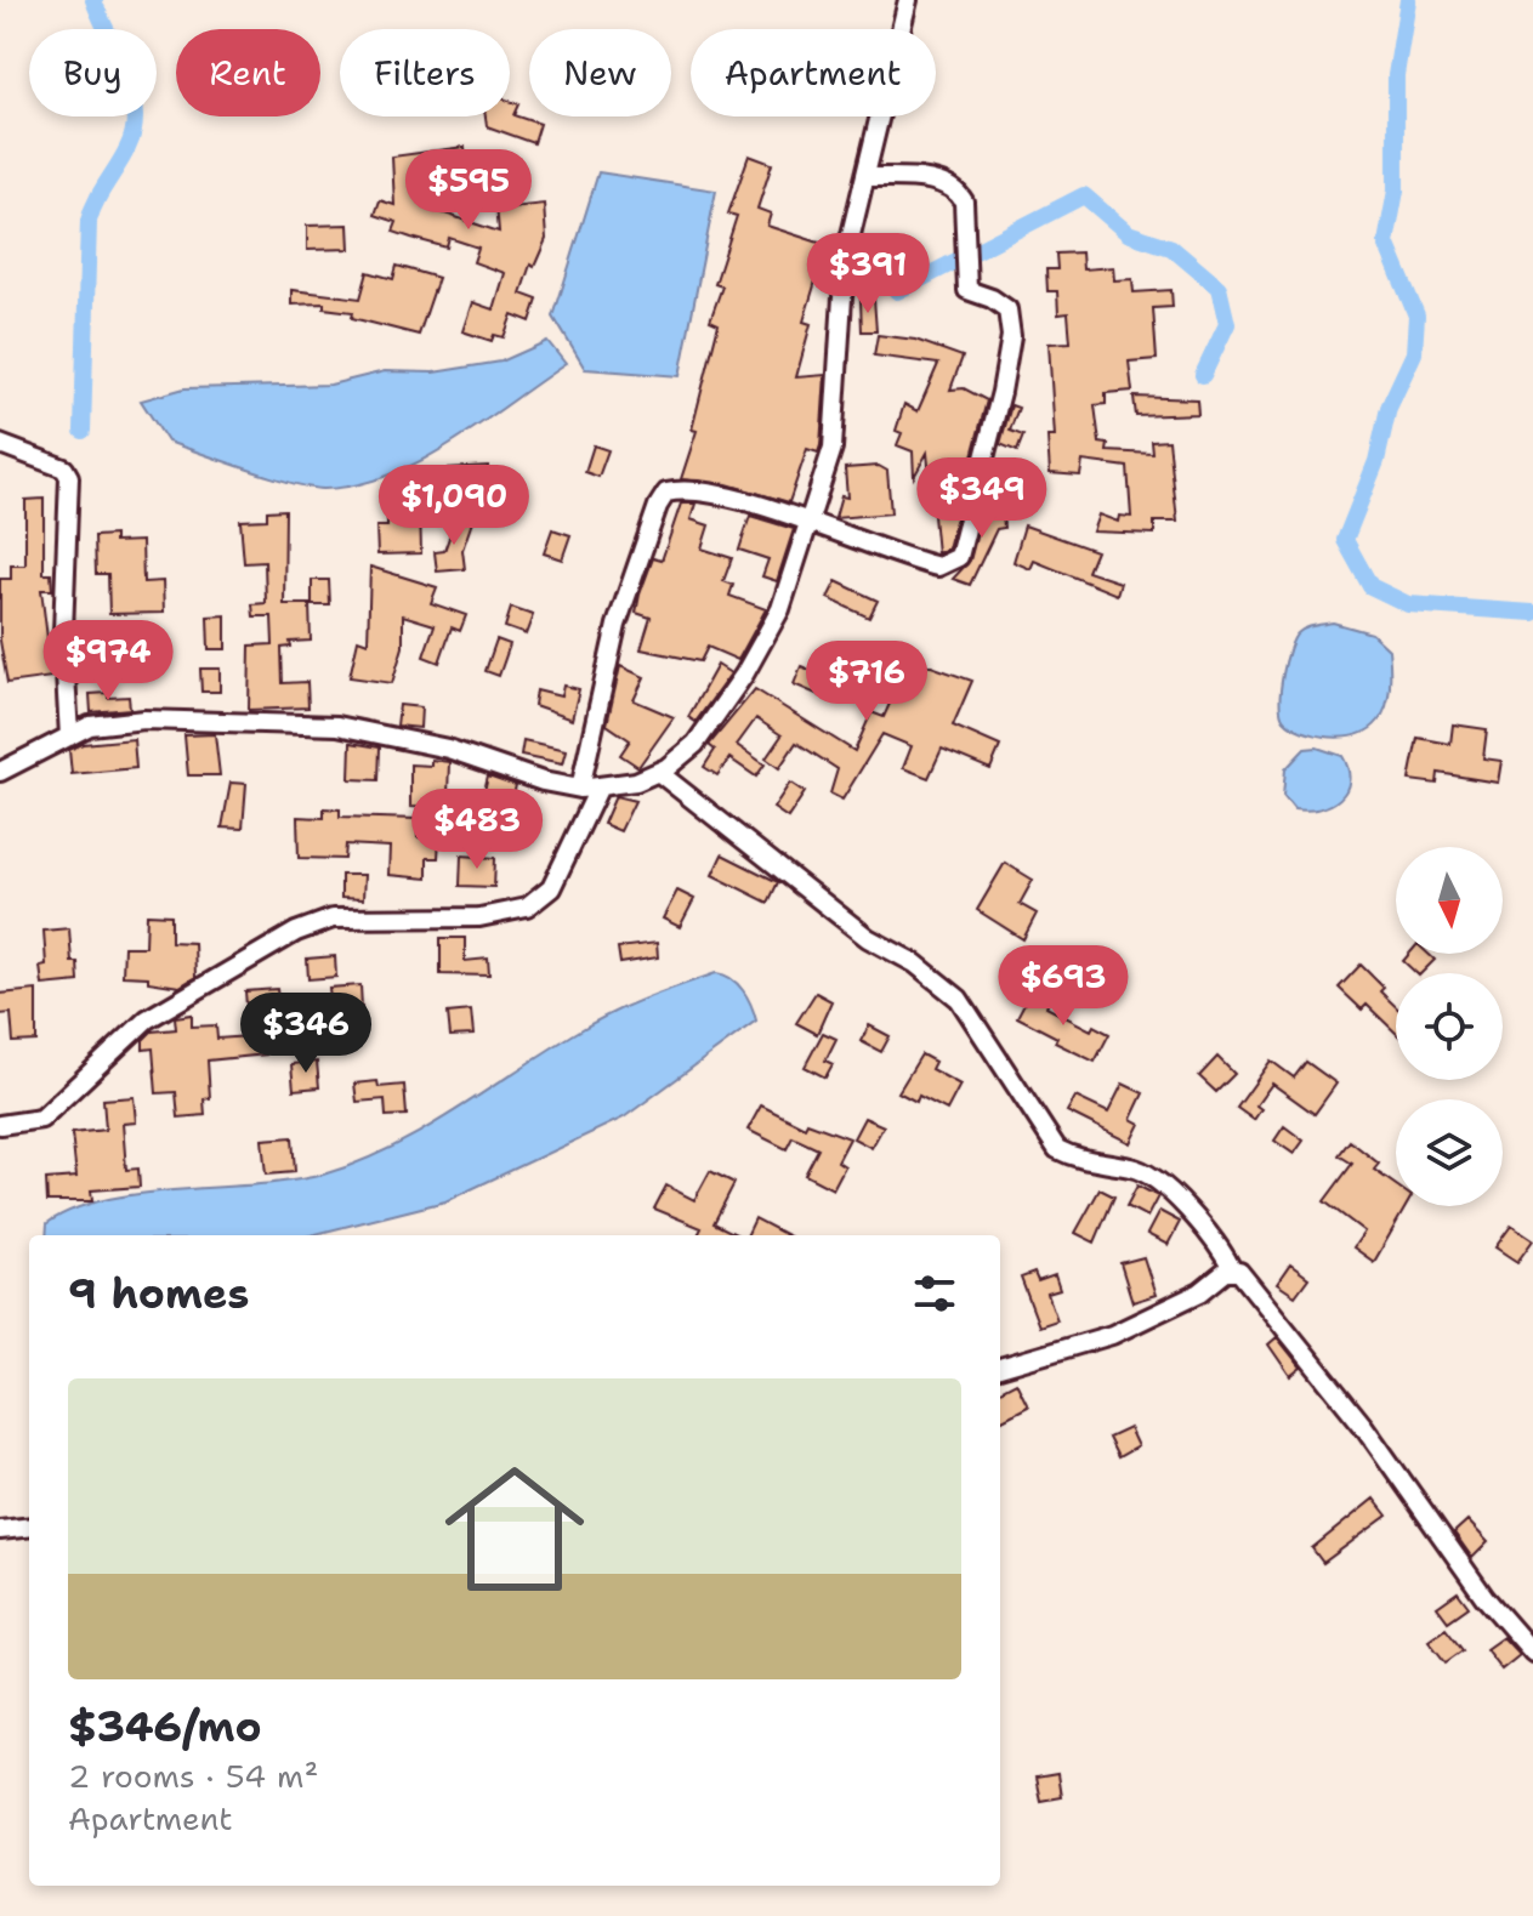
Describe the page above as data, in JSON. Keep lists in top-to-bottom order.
{
  "north": "bottom",
  "page": {
    "chip": [
      "Buy",
      "Rent",
      "Filters",
      "New",
      "Apartment"
    ],
    "price": [
      "$595",
      "$391",
      "$349",
      "$1,090",
      "$974",
      "$716",
      "$483",
      "$693",
      "$346"
    ],
    "heading": "9 homes",
    "list": [
      {
        "name": "$346/mo",
        "note": "2 rooms · 54 m² · Apartment"
      }
    ]
  }
}
